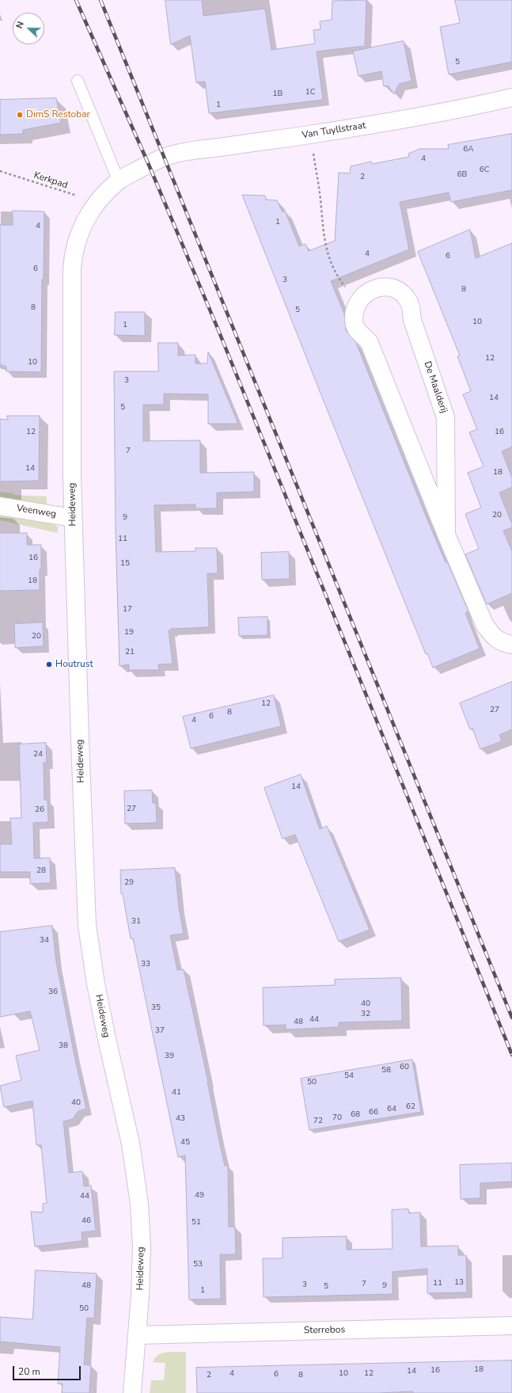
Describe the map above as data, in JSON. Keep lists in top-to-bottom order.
{
  "streets": {
    "street": [
      "Van Tuyllstraat",
      "De Maalderij",
      "Heideweg",
      "Veenweg",
      "Sterrebos"
    ],
    "path": ["Kerkpad"]
  },
  "crossings": [
    ["Van Tuyllstraat", "Heideweg"],
    ["Kerkpad", "Heideweg"],
    ["Heideweg", "Veenweg"],
    ["Heideweg", "Sterrebos"]
  ],
  "places": ["DimS Restobar", "Houtrust"],
  "house_numbers": [
    "5",
    "1C",
    "1B",
    "1",
    "6A",
    "4",
    "6C",
    "6B",
    "2",
    "1",
    "4",
    "4",
    "6",
    "6",
    "3",
    "8",
    "8",
    "5",
    "10",
    "1",
    "12",
    "10",
    "3",
    "14",
    "5",
    "12",
    "16",
    "7",
    "14",
    "18",
    "20",
    "9",
    "11",
    "16",
    "15",
    "18",
    "17",
    "19",
    "20",
    "21",
    "12",
    "27",
    "8",
    "6",
    "4",
    "24",
    "14",
    "27",
    "26",
    "28",
    "29",
    "31",
    "34",
    "33",
    "36",
    "40",
    "35",
    "32",
    "44",
    "48",
    "37",
    "38",
    "39",
    "60",
    "58",
    "54",
    "50",
    "41",
    "40",
    "62",
    "64",
    "66",
    "68",
    "70",
    "43",
    "72",
    "45",
    "49",
    "44",
    "46",
    "51",
    "53",
    "13",
    "11",
    "7",
    "3",
    "48",
    "9",
    "5",
    "1",
    "50",
    "18",
    "16",
    "14",
    "4",
    "10",
    "12",
    "6",
    "2",
    "8"
  ],
  "scale_bar": "20 m",
  "north": "left"
}
